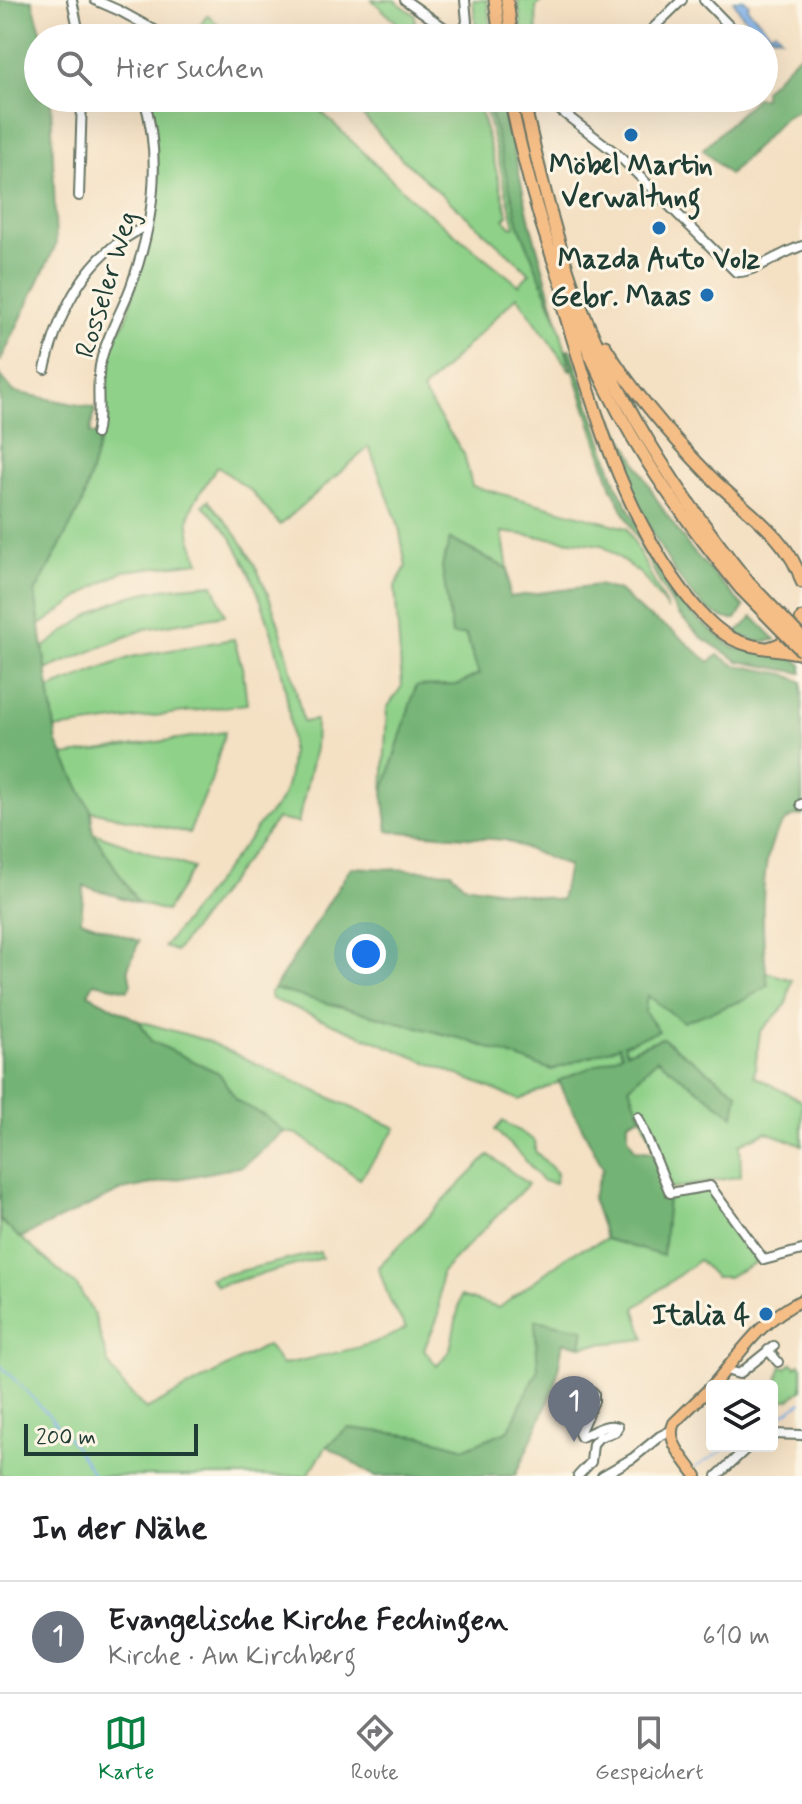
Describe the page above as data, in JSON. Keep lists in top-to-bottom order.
{
  "streets": {
    "street": ["Rosseler Weg"]
  },
  "places": [
    "Möbel Martin Verwaltung",
    "Mazda Auto Volz",
    "Gebr. Maas",
    "Italia 4"
  ],
  "scale_bar": "200 m",
  "page": {
    "search": "Hier suchen",
    "pins": "1",
    "scale": "200 m",
    "heading": "In der Nähe",
    "list": [
      {
        "mark": "1",
        "name": "Evangelische Kirche Fechingen",
        "note": "Kirche · Am Kirchberg",
        "value": "610 m"
      }
    ],
    "nav": ["Karte", "Route", "Gespeichert"]
  }
}
